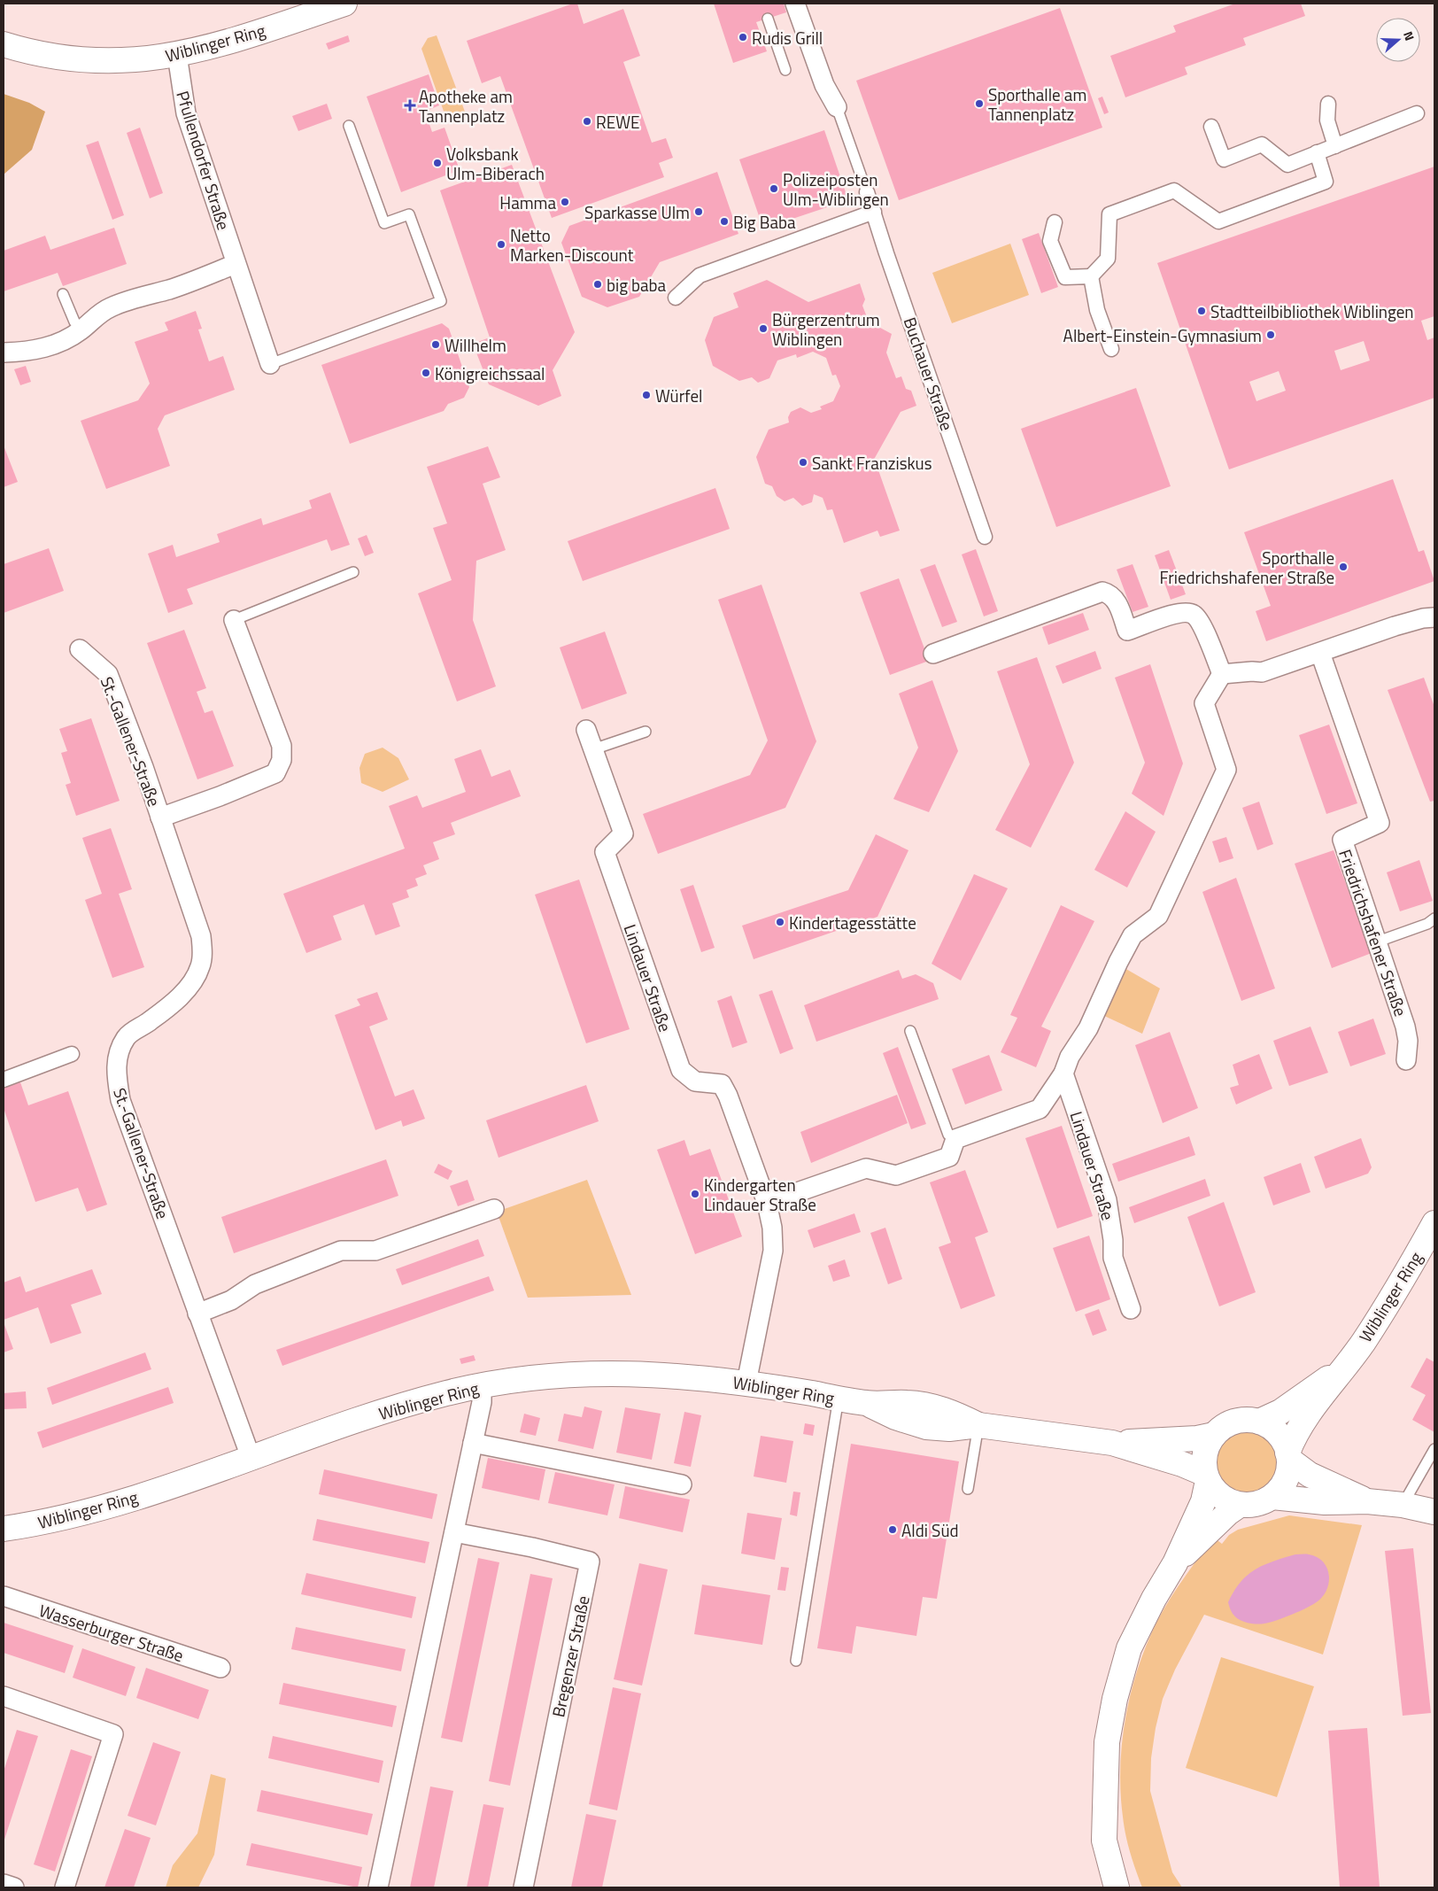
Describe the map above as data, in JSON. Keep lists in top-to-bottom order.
{
  "streets": {
    "street": [
      "Wiblinger Ring",
      "Pfullendorfer Straße",
      "Buchauer Straße",
      "St.-Gallener-Straße",
      "Friedrichshafener Straße",
      "Lindauer Straße",
      "Wasserburger Straße",
      "Bregenzer Straße"
    ]
  },
  "crossings": [
    ["Wiblinger Ring", "Pfullendorfer Straße"],
    ["Wiblinger Ring", "St.-Gallener-Straße"],
    ["Wiblinger Ring", "Lindauer Straße"]
  ],
  "places": {
    "other": [
      "Rudis Grill",
      "Sporthalle am Tannenplatz",
      "REWE",
      "Volksbank Ulm-Biberach",
      "Polizeiposten Ulm-Wiblingen",
      "Hamma",
      "Sparkasse Ulm",
      "Big Baba",
      "Netto Marken-Discount",
      "big baba",
      "Stadtteilbibliothek Wiblingen",
      "Bürgerzentrum Wiblingen",
      "Albert-Einstein-Gymnasium",
      "Willhelm",
      "Königreichssaal",
      "Würfel",
      "Sankt Franziskus",
      "Sporthalle Friedrichshafener Straße",
      "Kindertagesstätte",
      "Kindergarten Lindauer Straße",
      "Aldi Süd"
    ],
    "health": ["Apotheke am Tannenplatz"]
  },
  "north": "right"
}
